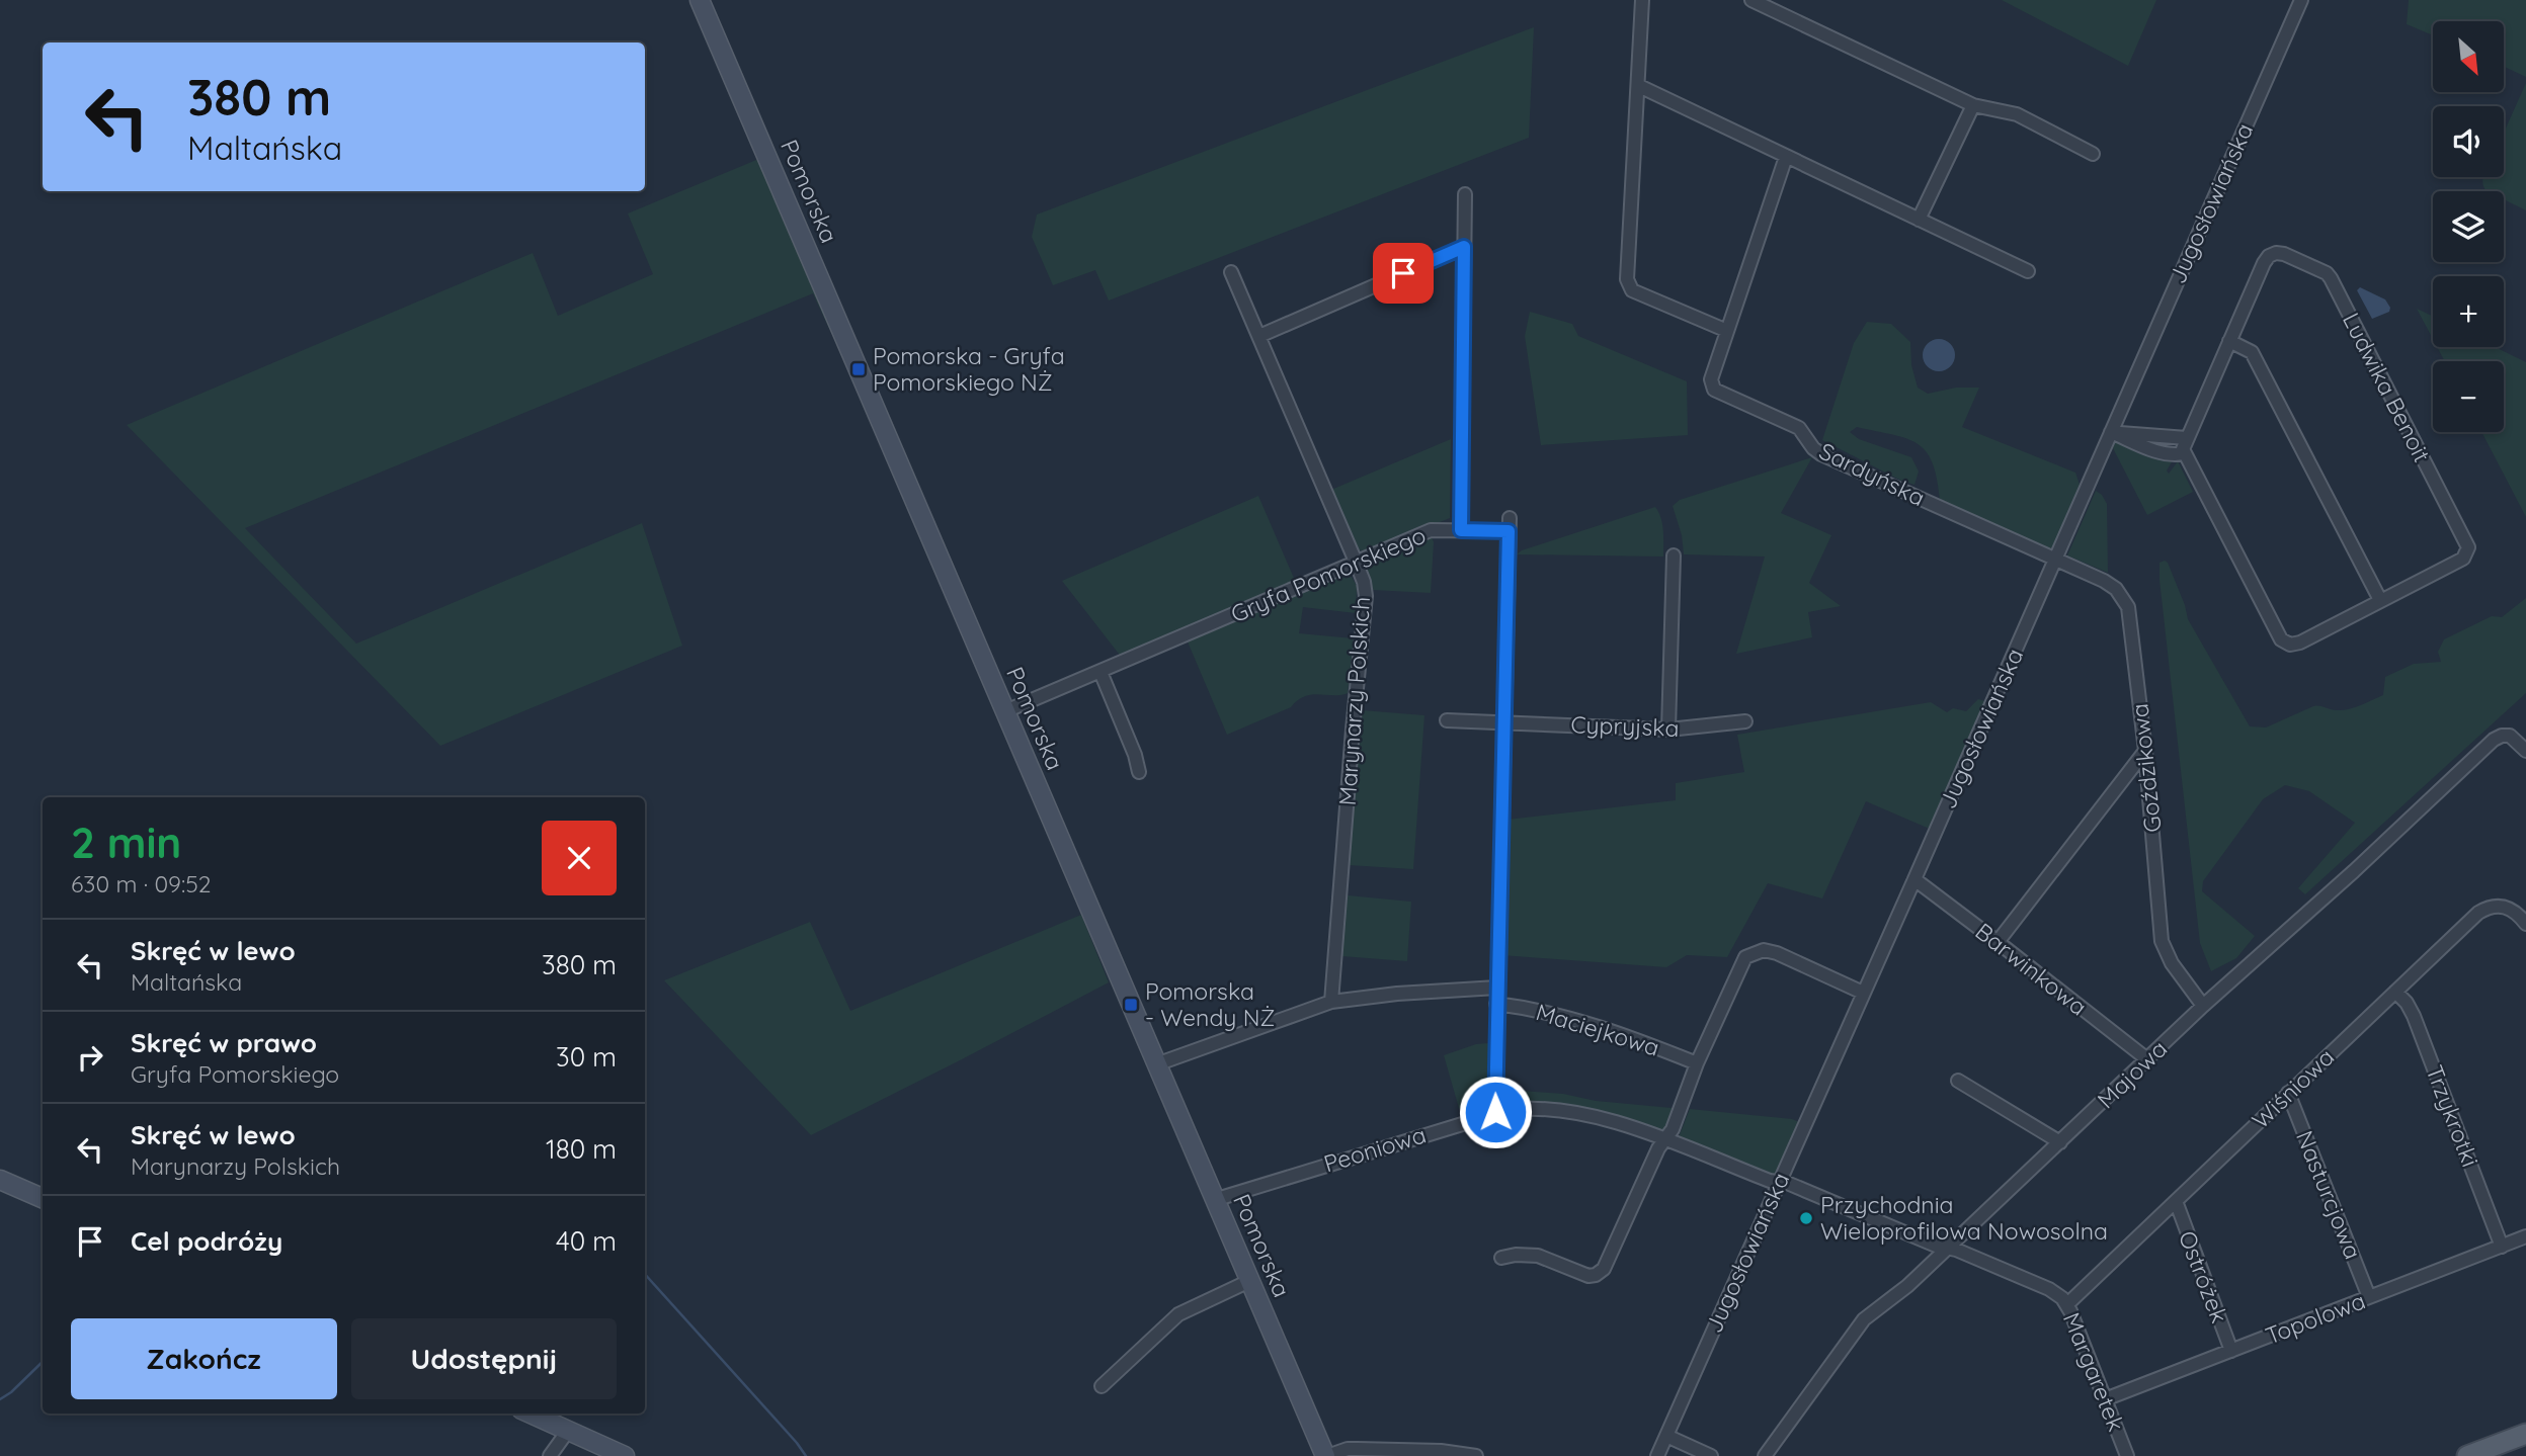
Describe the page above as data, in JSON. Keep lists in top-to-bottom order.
{
  "streets": {
    "street": [
      "Pomorska",
      "Jugosłowiańska",
      "Ludwika Benoit",
      "Sardyńska",
      "Gryfa Pomorskiego",
      "Marynarzy Polskich",
      "Cypryjska",
      "Goździkowa",
      "Barwinkowa",
      "Maciejkowa",
      "Majowa",
      "Wiśniowa",
      "Trzykrotki",
      "Peoniowa",
      "Nasturcjowa",
      "Ostróżek",
      "Topolowa",
      "Margaretek"
    ]
  },
  "crossings": [
    ["Pomorska", "Gryfa Pomorskiego"],
    ["Pomorska", "Peoniowa"],
    ["Jugosłowiańska", "Sardyńska"],
    ["Jugosłowiańska", "Goździkowa"],
    ["Jugosłowiańska", "Barwinkowa"],
    ["Jugosłowiańska", "Peoniowa"],
    ["Jugosłowiańska", "Margaretek"],
    ["Sardyńska", "Goździkowa"],
    ["Gryfa Pomorskiego", "Marynarzy Polskich"],
    ["Gryfa Pomorskiego", "Cypryjska"],
    ["Goździkowa", "Majowa"],
    ["Barwinkowa", "Majowa"],
    ["Majowa", "Margaretek"],
    ["Wiśniowa", "Trzykrotki"],
    ["Wiśniowa", "Nasturcjowa"],
    ["Wiśniowa", "Ostróżek"],
    ["Wiśniowa", "Margaretek"],
    ["Trzykrotki", "Topolowa"],
    ["Peoniowa", "Margaretek"],
    ["Nasturcjowa", "Topolowa"],
    ["Ostróżek", "Topolowa"],
    ["Topolowa", "Margaretek"]
  ],
  "places": {
    "transit": ["Pomorska - Gryfa Pomorskiego NŻ", "Pomorska - Wendy NŻ"],
    "other": ["Przychodnia Wieloprofilowa Nowosolna"]
  },
  "north": "bottom right",
  "page": {
    "map_buttons": ["+", "−"],
    "turn": ["380 m", "Maltańska"],
    "heading": ["2 min", "630 m · 09:52"],
    "list": [
      {
        "name": "Skręć w lewo",
        "note": "Maltańska",
        "value": "380 m"
      },
      {
        "name": "Skręć w prawo",
        "note": "Gryfa Pomorskiego",
        "value": "30 m"
      },
      {
        "name": "Skręć w lewo",
        "note": "Marynarzy Polskich",
        "value": "180 m"
      },
      {
        "name": "Cel podróży",
        "value": "40 m"
      }
    ],
    "buttons": ["Zakończ", "Udostępnij"]
  }
}
